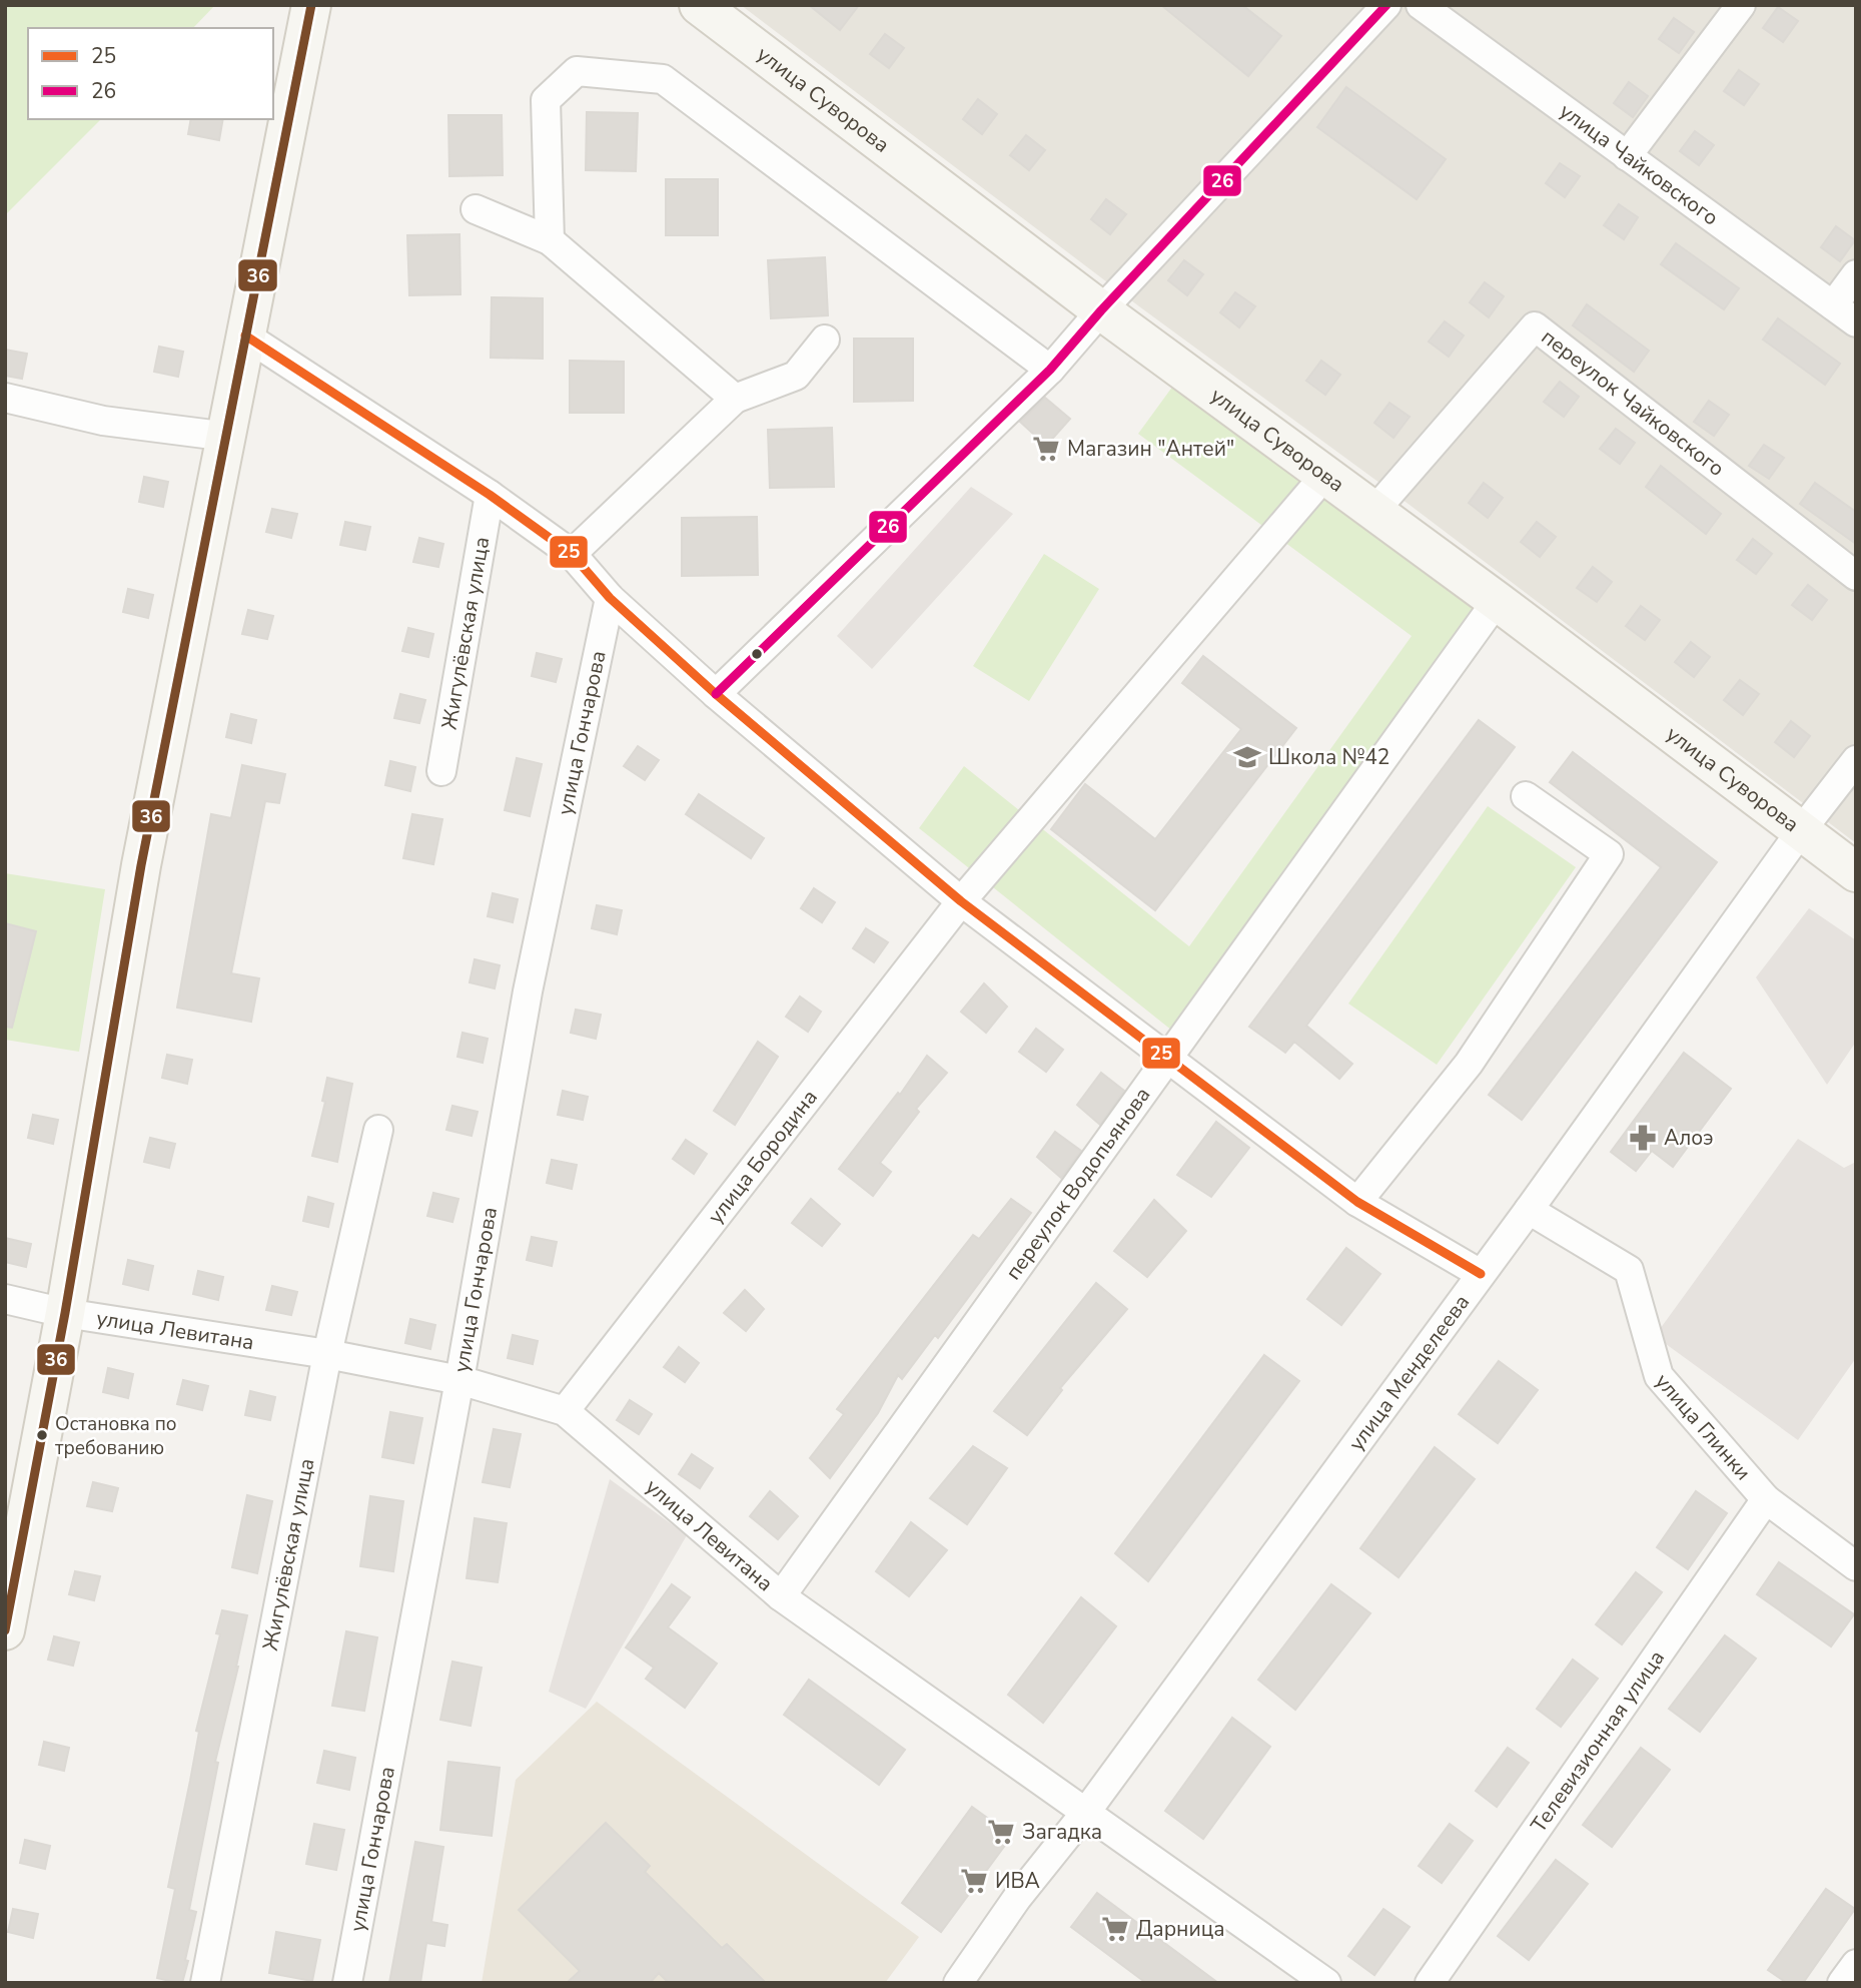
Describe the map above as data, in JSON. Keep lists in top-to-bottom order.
{
  "streets": {
    "street": [
      "улица Суворова",
      "улица Чайковского",
      "переулок Чайковского",
      "Жигулёвская улица",
      "улица Гончарова",
      "улица Бородина",
      "переулок Водопьянова",
      "улица Левитана",
      "улица Менделеева",
      "улица Глинки",
      "Телевизионная улица"
    ]
  },
  "crossings": [
    ["улица Суворова", "переулок Чайковского"],
    ["улица Суворова", "улица Бородина"],
    ["улица Суворова", "переулок Водопьянова"],
    ["улица Суворова", "улица Менделеева"],
    ["Жигулёвская улица", "улица Левитана"],
    ["улица Гончарова", "улица Левитана"],
    ["улица Бородина", "улица Левитана"],
    ["переулок Водопьянова", "улица Левитана"],
    ["улица Левитана", "улица Менделеева"],
    ["улица Менделеева", "улица Глинки"],
    ["улица Глинки", "Телевизионная улица"]
  ],
  "places": {
    "supermarket": [
      "Магазин \"Антей\"",
      "Загадка",
      "ИВА",
      "Дарница"
    ],
    "school or university": ["Школа №42"],
    "pharmacy": ["Алоэ"],
    "other": ["Остановка по требованию"]
  },
  "lines": ["transit line 26", "transit line 36", "transit line 25"],
  "legend": ["25", "26"]
}
